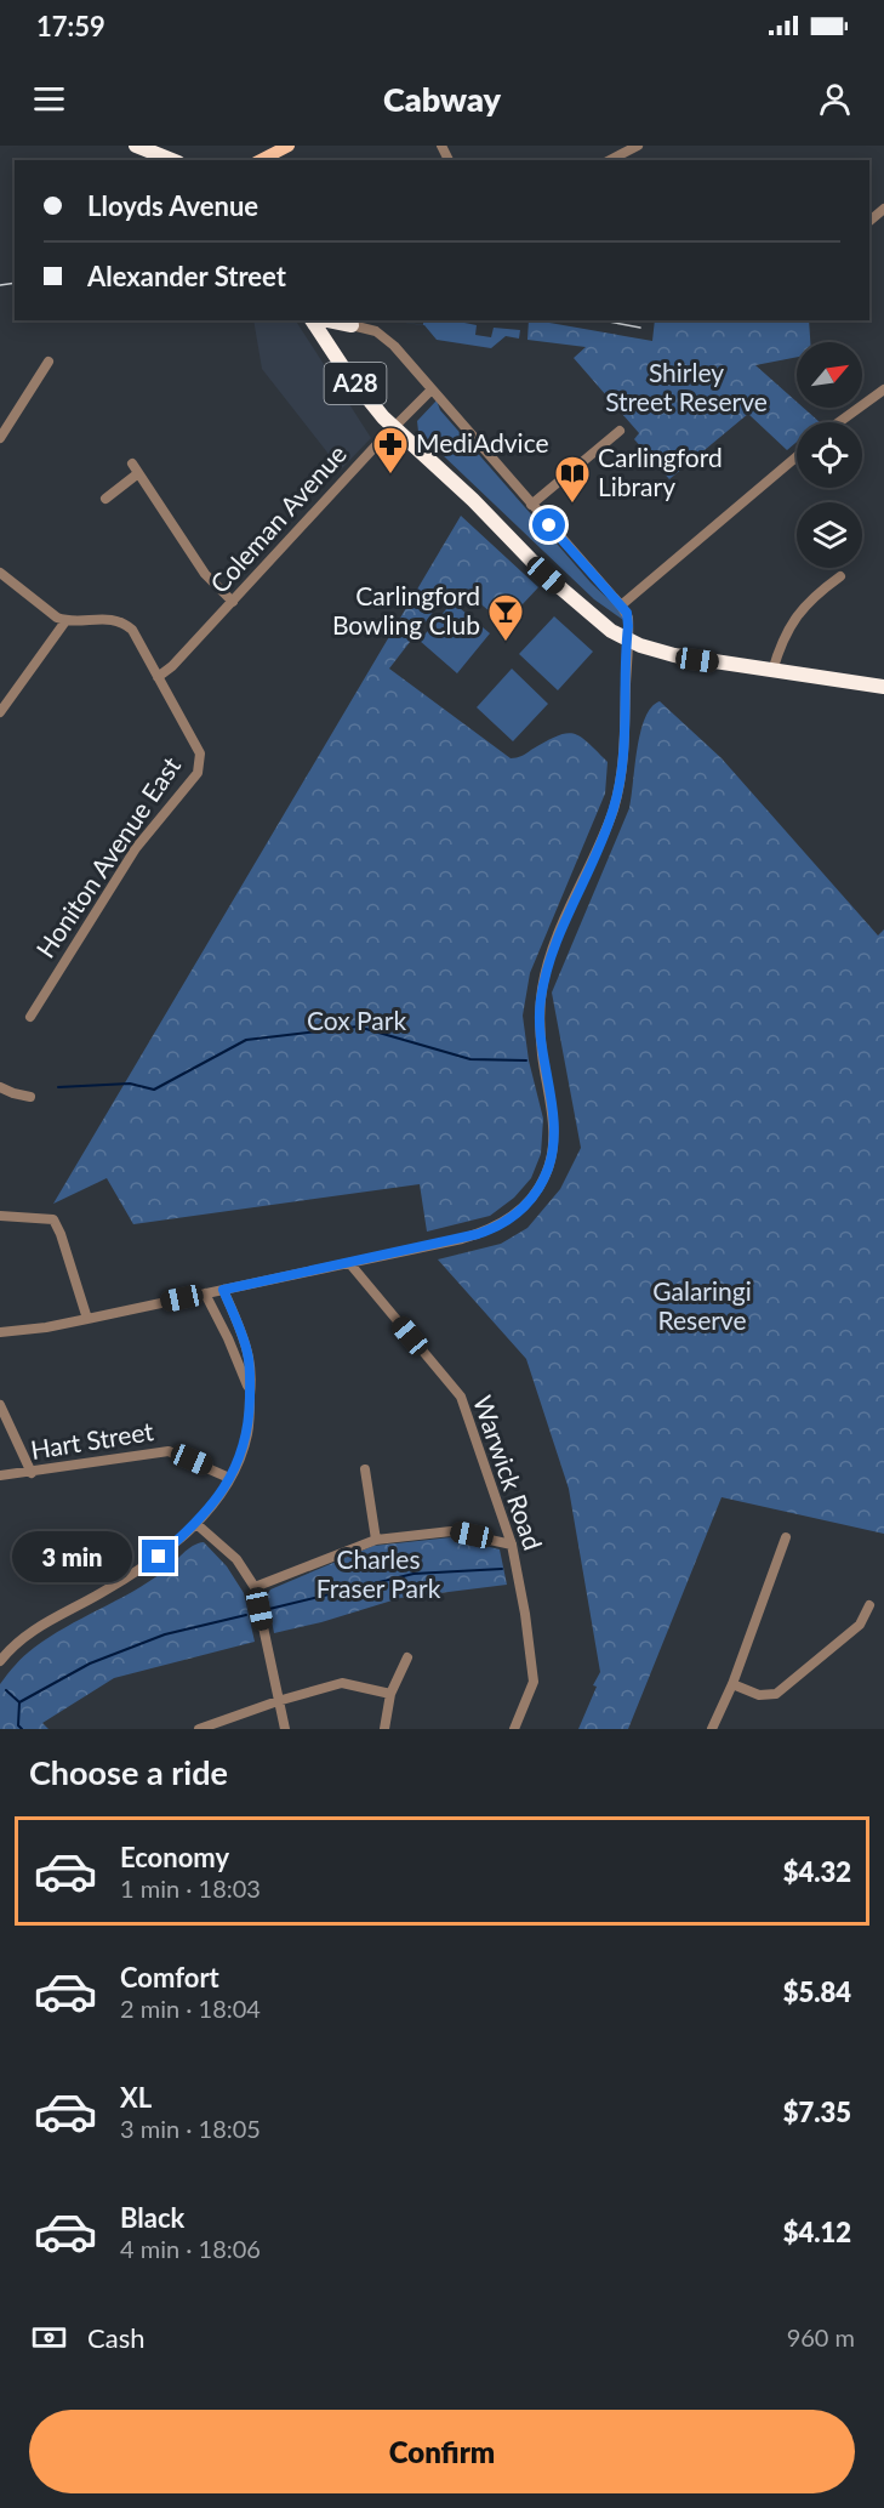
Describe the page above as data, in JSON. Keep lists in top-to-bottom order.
{
  "streets": {
    "highway": ["A28"],
    "street": [
      "Coleman Avenue",
      "Honiton Avenue East",
      "Hart Street",
      "Warwick Road"
    ]
  },
  "crossings": [
    ["A28", "Coleman Avenue"],
    ["Coleman Avenue", "Honiton Avenue East"]
  ],
  "parks": [
    "Shirley Street Reserve",
    "Cox Park",
    "Galaringi Reserve",
    "Charles Fraser Park"
  ],
  "places": {
    "pharmacy": ["MediAdvice"],
    "library": ["Carlingford Library"],
    "bar": ["Carlingford Bowling Club"]
  },
  "north": "top right",
  "page": {
    "status": "17:59",
    "header": "Cabway",
    "banner": ["Lloyds Avenue", "Alexander Street"],
    "bubble": "3 min",
    "heading": "Choose a ride",
    "list": [
      {
        "name": "Economy",
        "note": "1 min · 18:03",
        "value": "$4.32"
      },
      {
        "name": "Comfort",
        "note": "2 min · 18:04",
        "value": "$5.84"
      },
      {
        "name": "XL",
        "note": "3 min · 18:05",
        "value": "$7.35"
      },
      {
        "name": "Black",
        "note": "4 min · 18:06",
        "value": "$4.12"
      }
    ],
    "pay": ["Cash", "960 m"],
    "buttons": "Confirm"
  }
}
